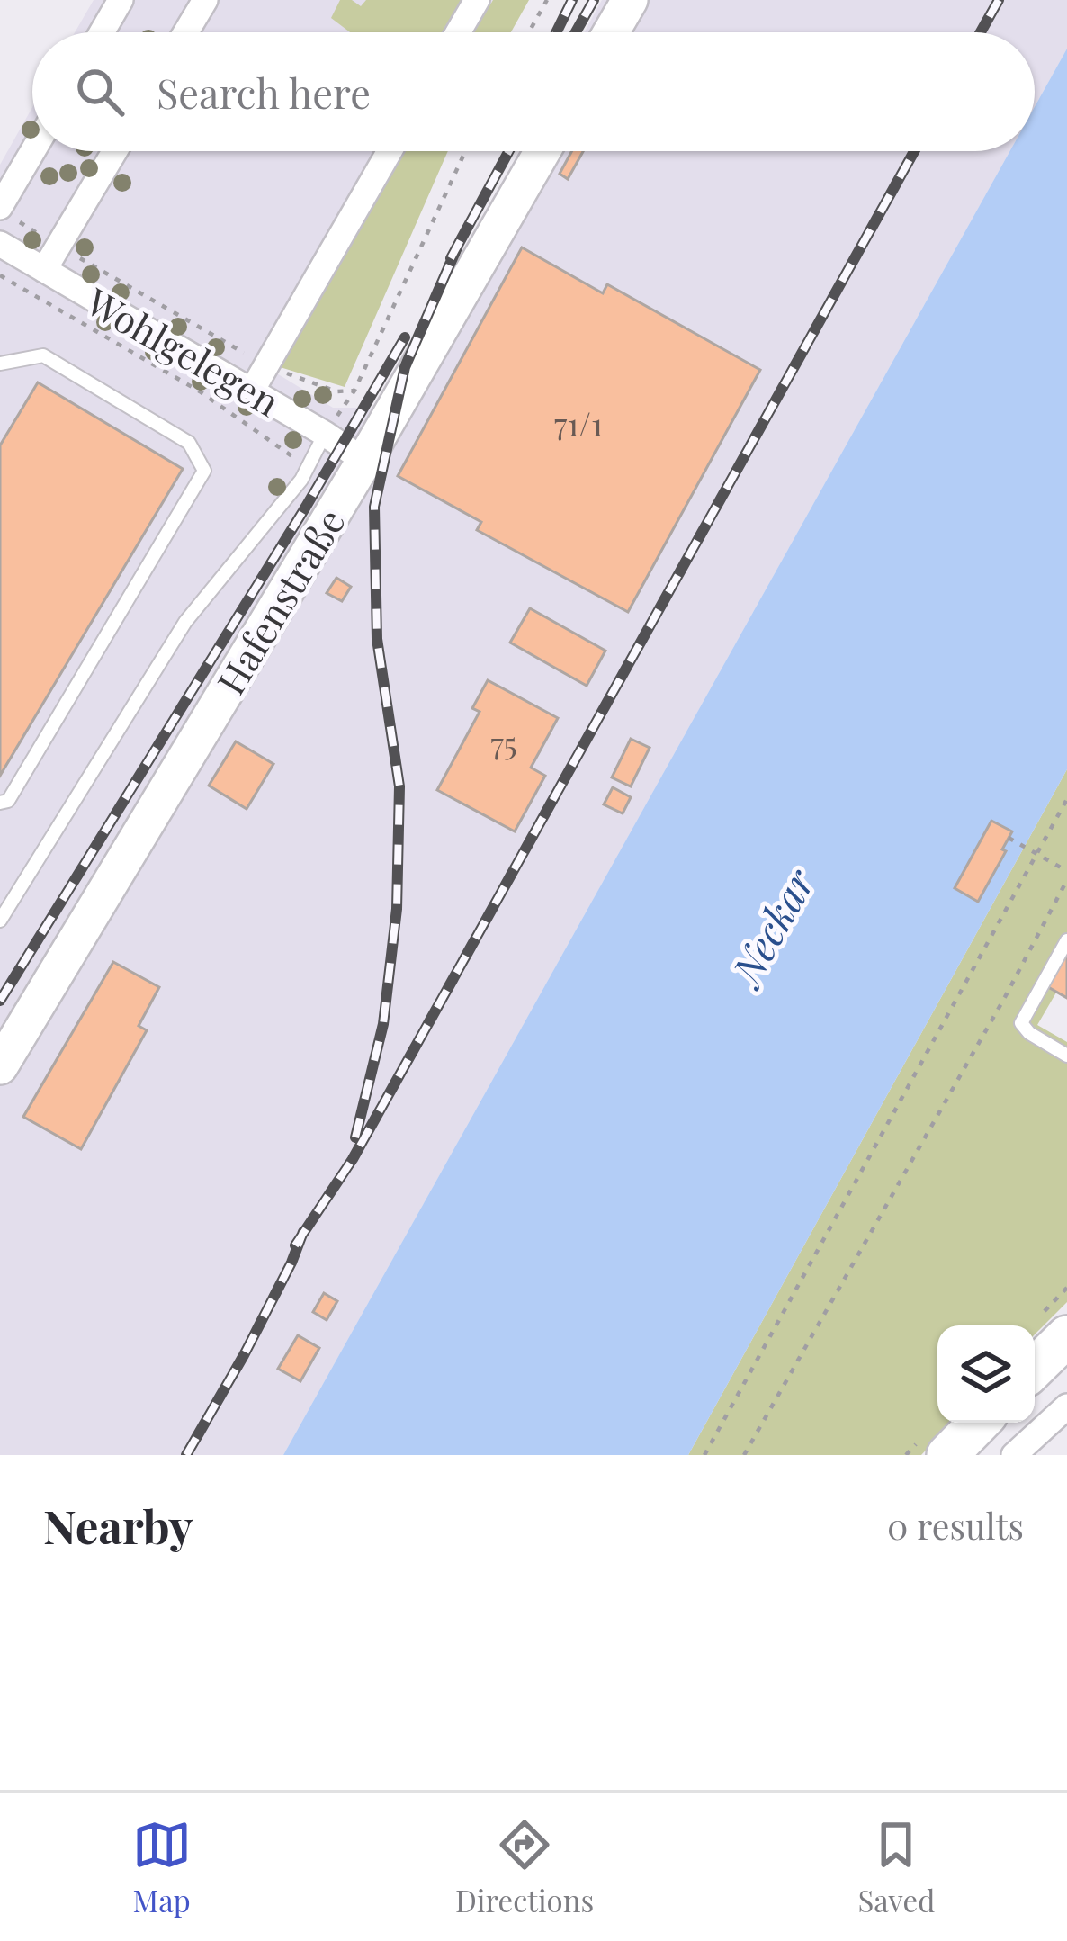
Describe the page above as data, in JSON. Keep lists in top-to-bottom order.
{
  "streets": {
    "main road": ["Hafenstraße"],
    "street": ["Wohlgelegen"]
  },
  "crossings": [
    ["Wohlgelegen", "Hafenstraße"]
  ],
  "water": ["Neckar"],
  "house_numbers": ["71/1", "75"],
  "page": {
    "search": "Search here",
    "heading": ["Nearby", "0 results"],
    "nav": ["Map", "Directions", "Saved"]
  }
}
